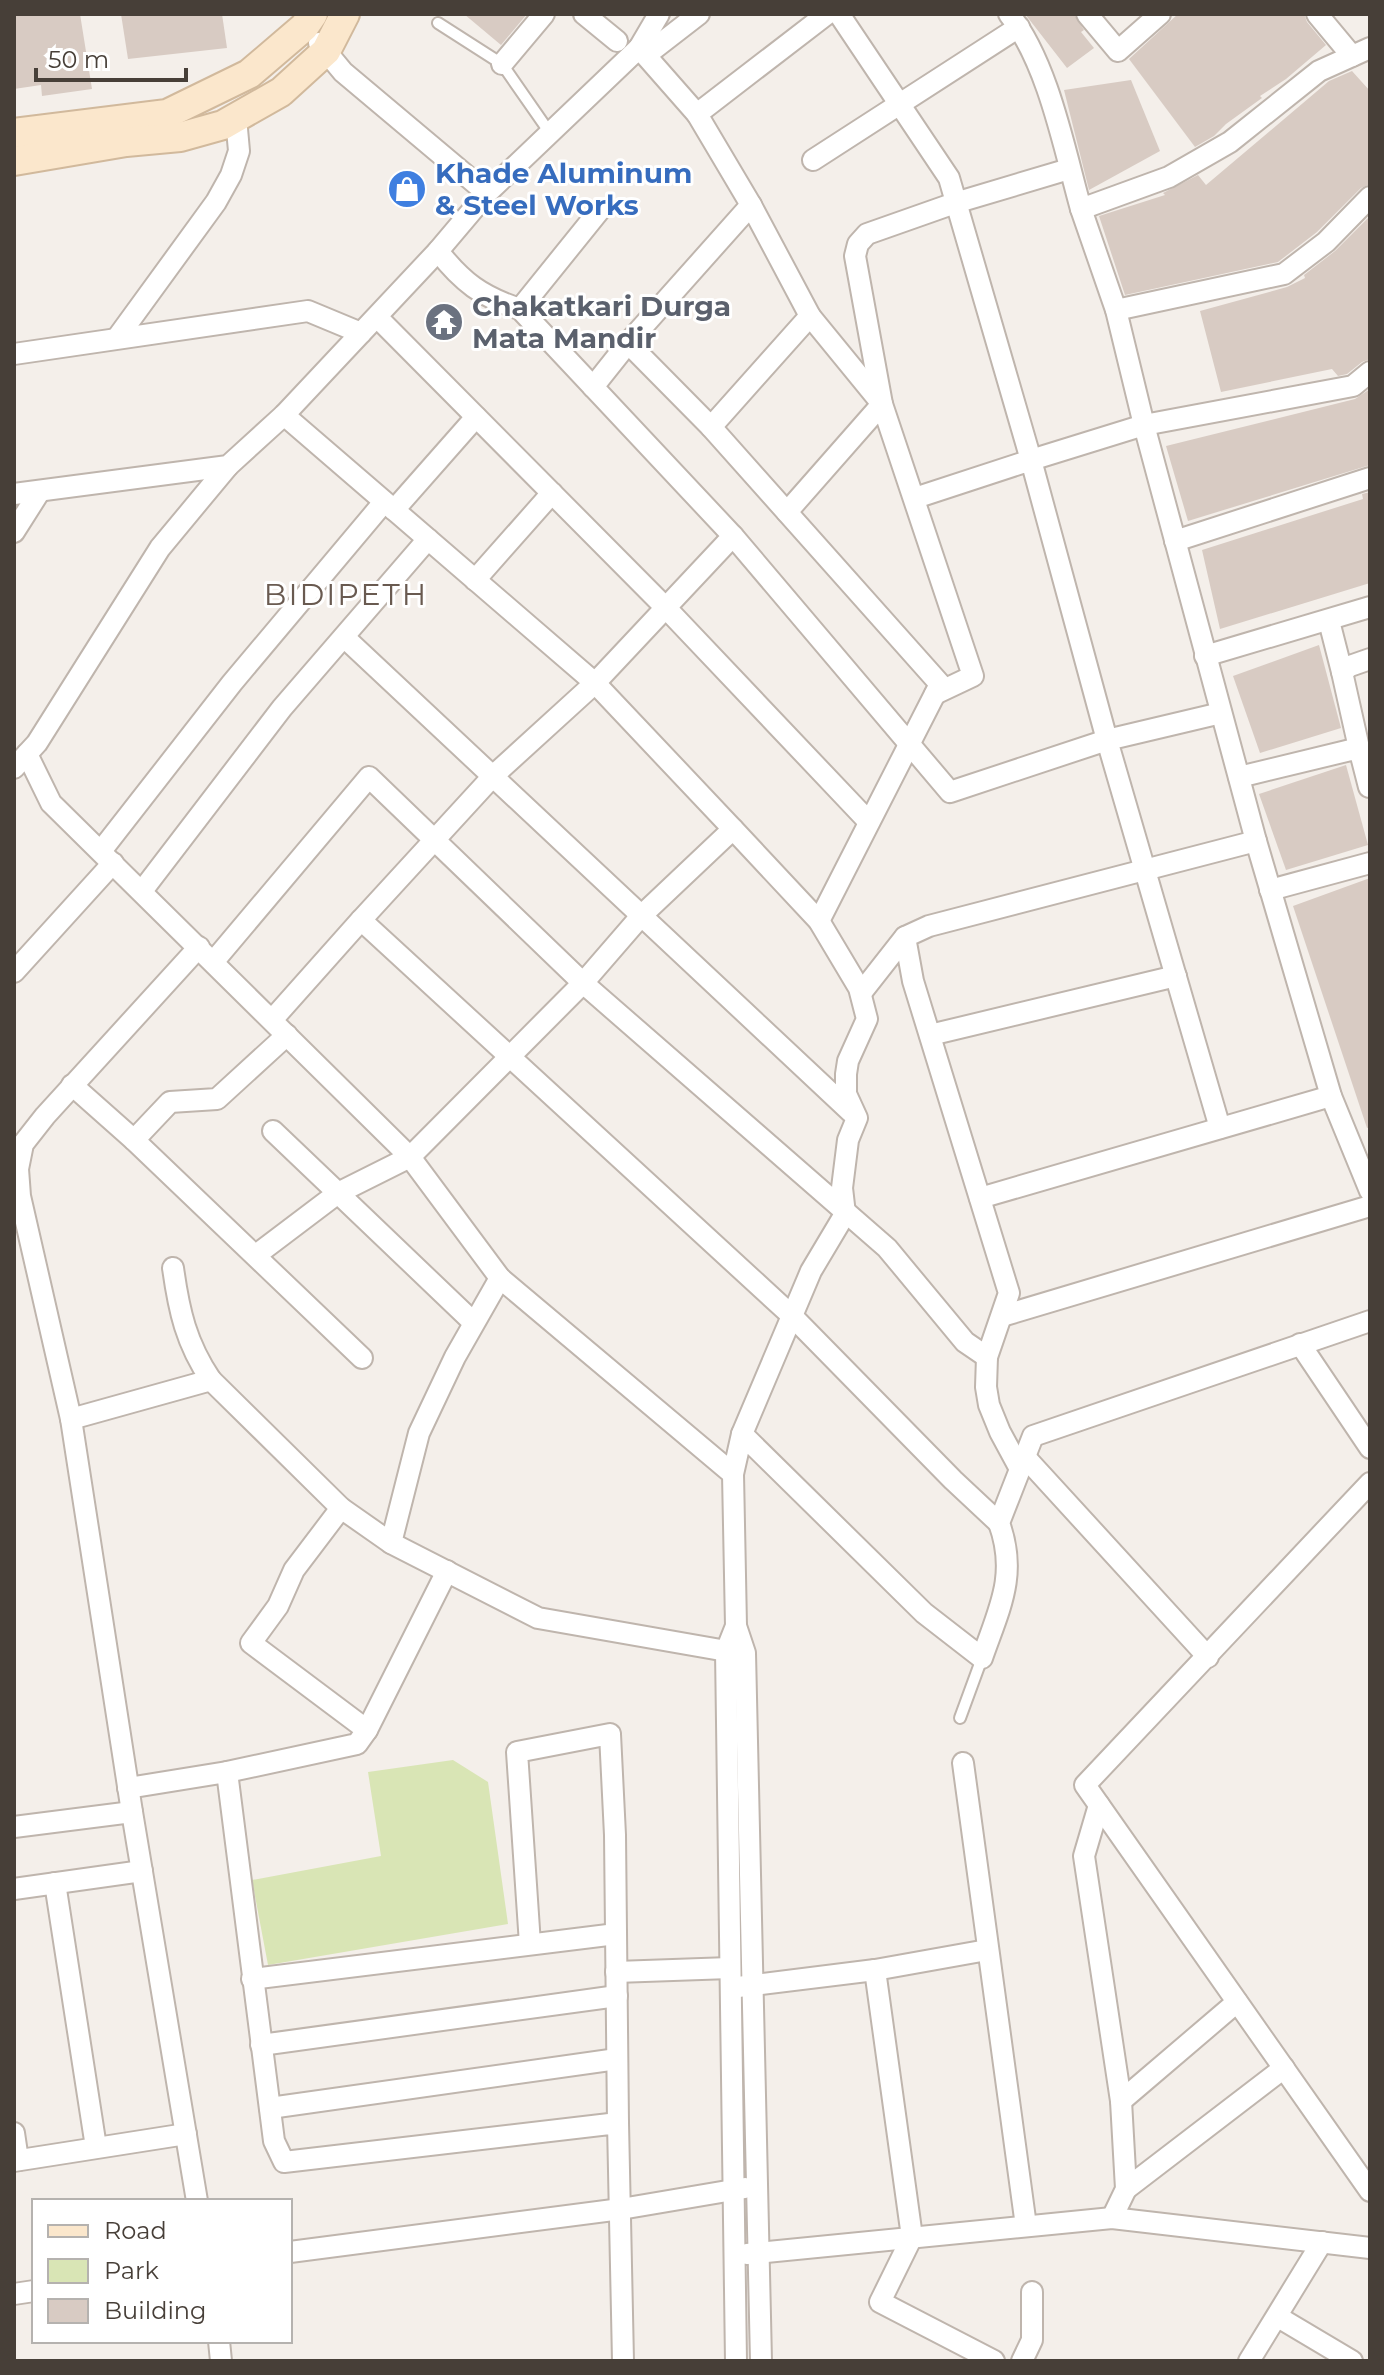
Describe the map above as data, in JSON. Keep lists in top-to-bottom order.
{
  "districts": ["BIDIPETH"],
  "places": {
    "shop": ["Khade Aluminum & Steel Works"],
    "temple": ["Chakatkari Durga Mata Mandir"]
  },
  "legend": ["Road", "Park", "Building"],
  "scale_bar": "50 m"
}
